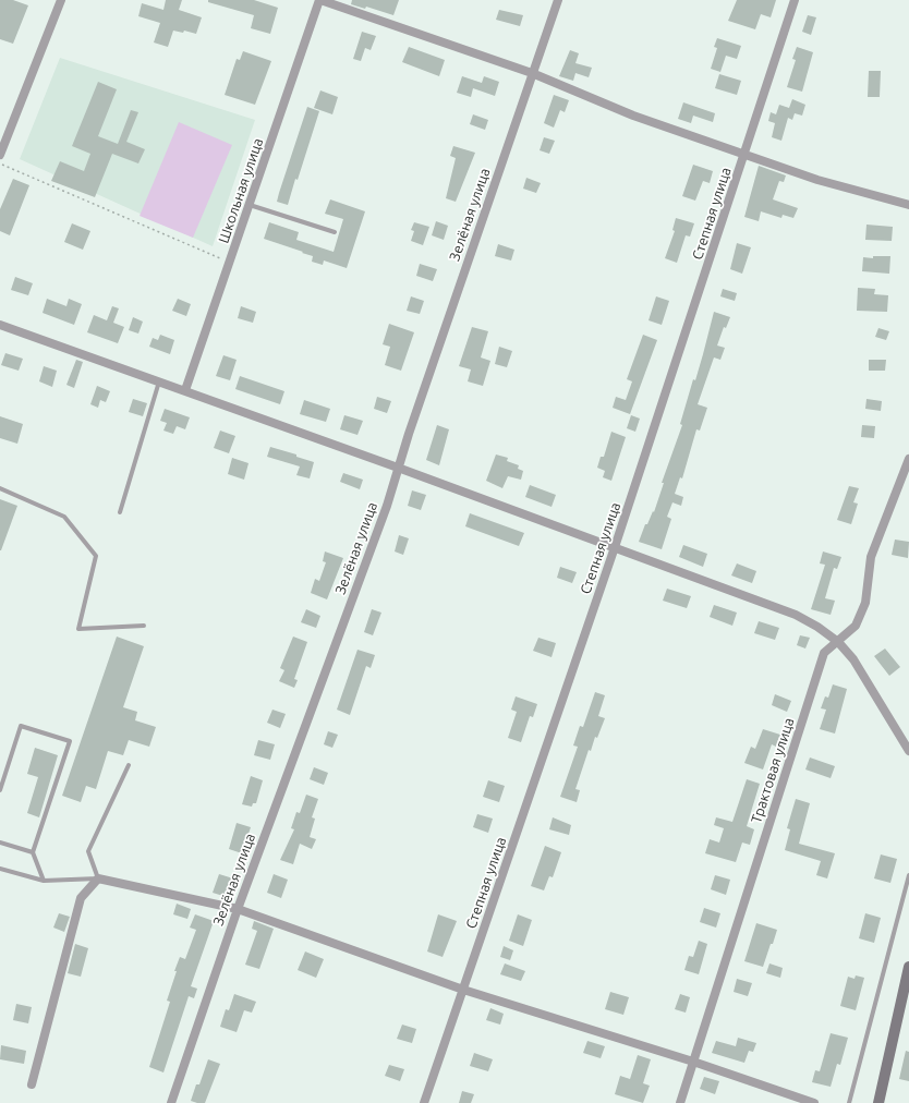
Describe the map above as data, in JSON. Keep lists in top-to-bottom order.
{
  "streets": {
    "street": [
      "Школьная улица",
      "Степная улица",
      "Зелёная улица",
      "Трактовая улица"
    ]
  }
}
